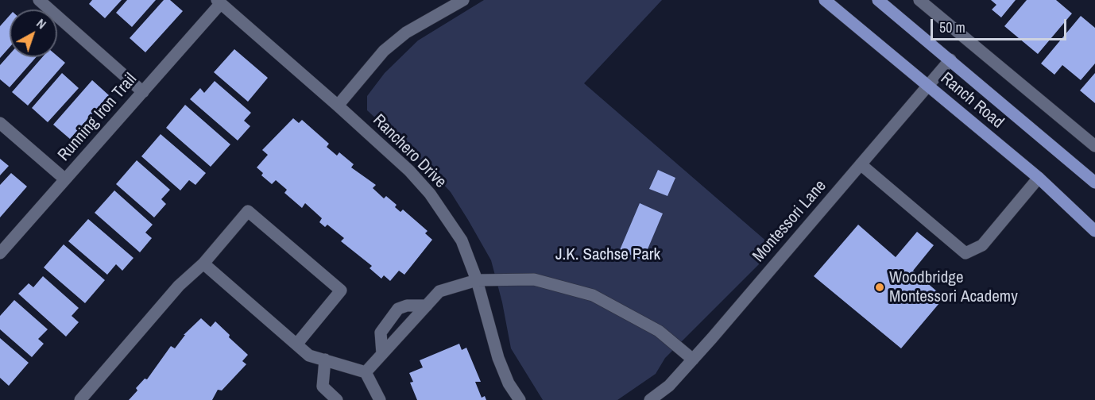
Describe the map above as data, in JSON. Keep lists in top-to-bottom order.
{
  "streets": {
    "main road": ["Ranch Road"],
    "street": ["Running Iron Trail", "Ranchero Drive", "Montessori Lane"]
  },
  "crossings": [
    ["Ranch Road", "Montessori Lane"],
    ["Running Iron Trail", "Ranchero Drive"]
  ],
  "parks": ["J.K. Sachse Park"],
  "places": ["Woodbridge Montessori Academy"],
  "scale_bar": "50 m",
  "north": "top right"
}
